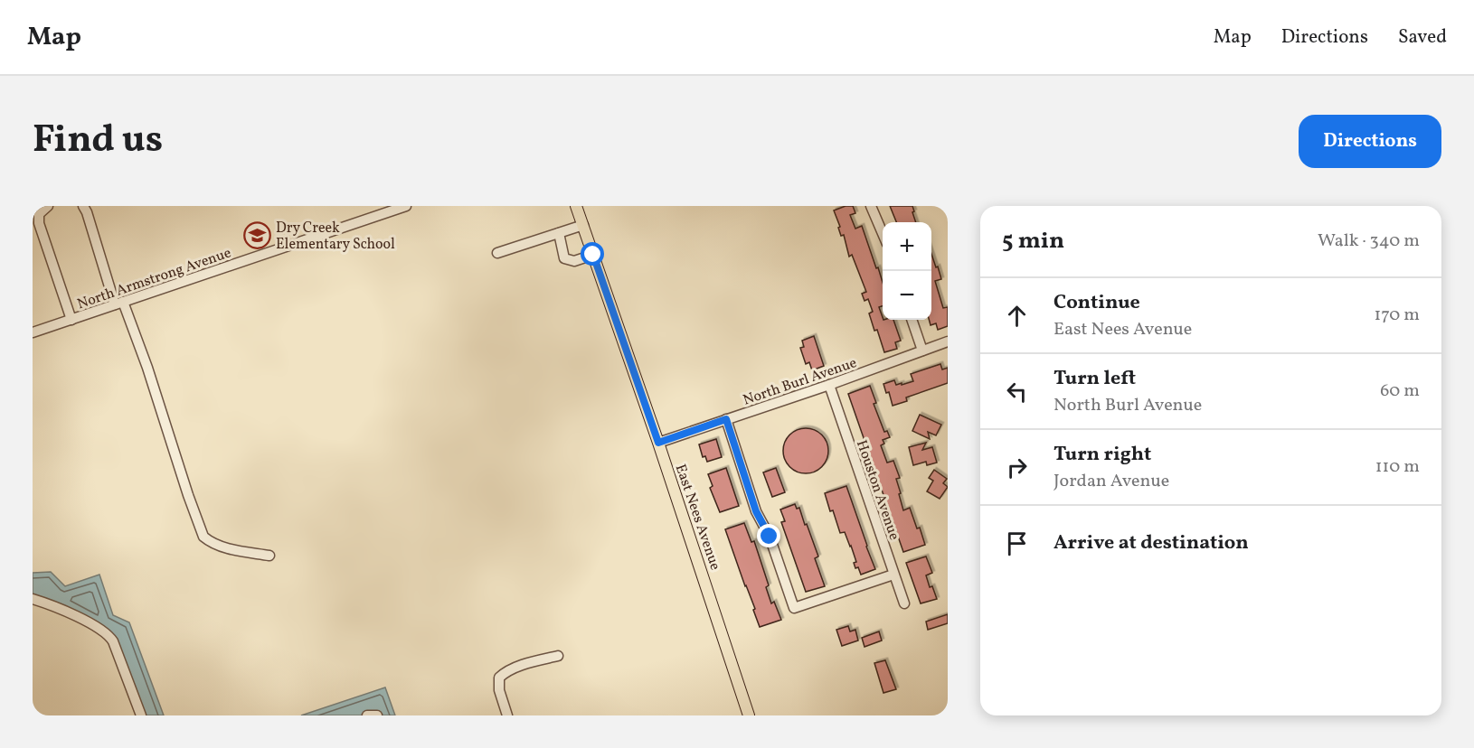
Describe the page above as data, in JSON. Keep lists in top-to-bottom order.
{
  "streets": {
    "main road": ["East Nees Avenue"],
    "street": ["North Armstrong Avenue", "North Burl Avenue", "Houston Avenue"]
  },
  "crossings": [
    ["North Burl Avenue", "Houston Avenue"],
    ["North Burl Avenue", "East Nees Avenue"]
  ],
  "places": {
    "school or university": ["Dry Creek Elementary School"]
  },
  "page": {
    "header": "Map",
    "nav": ["Map", "Directions", "Saved"],
    "title": "Find us",
    "buttons": "Directions",
    "heading": ["5 min", "Walk · 340 m"],
    "map_buttons": ["+", "−"],
    "list": [
      ["Continue", "East Nees Avenue", "170 m"],
      ["Turn left", "North Burl Avenue", "60 m"],
      ["Turn right", "Jordan Avenue", "110 m"],
      "Arrive at destination"
    ]
  }
}
